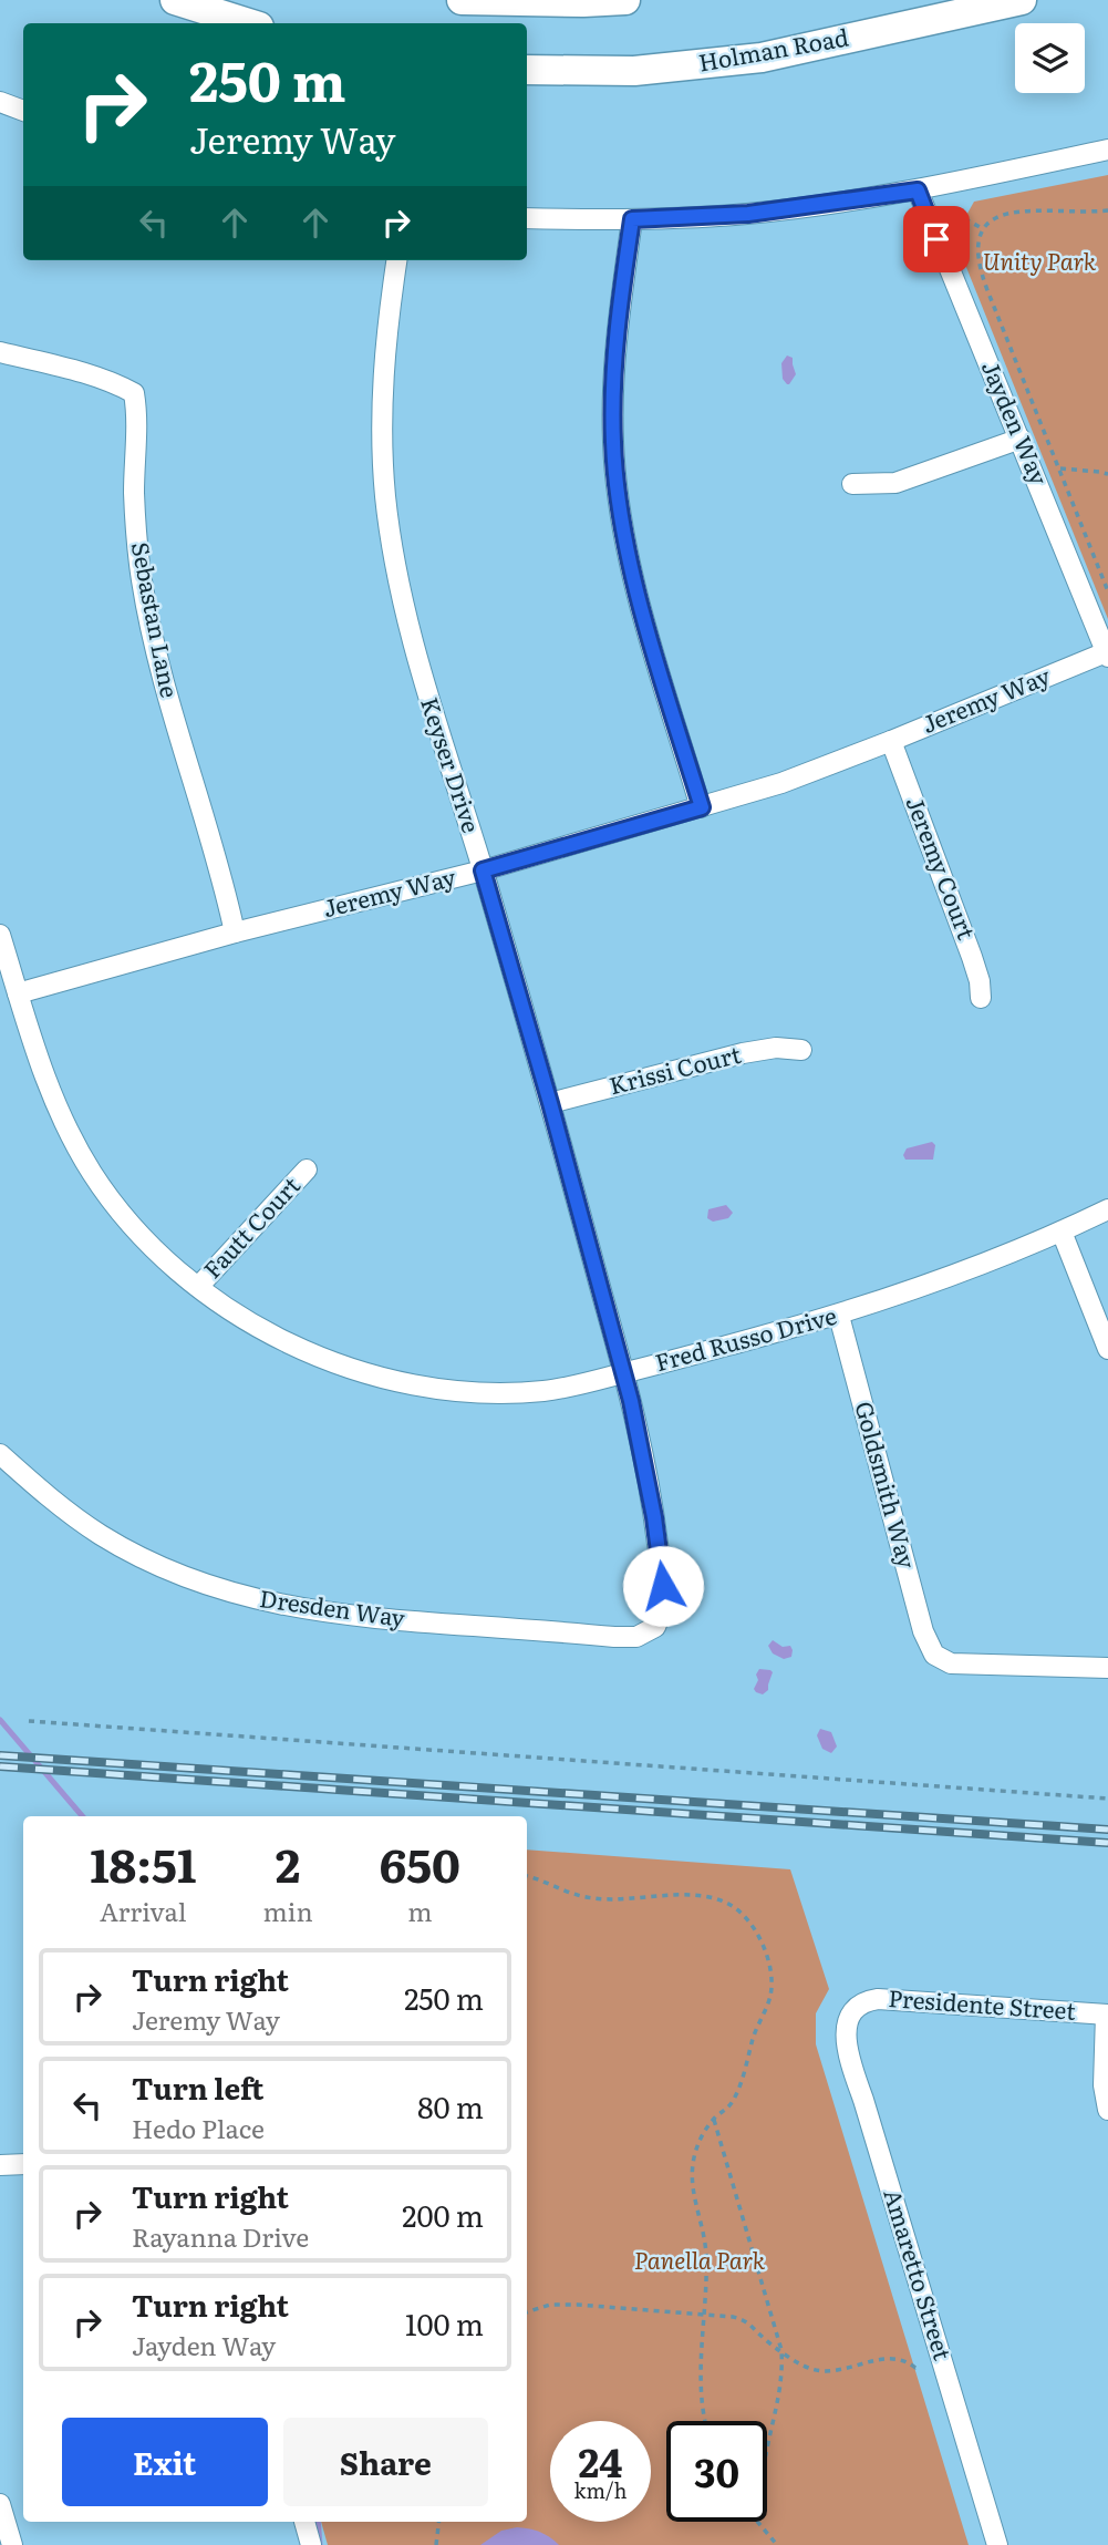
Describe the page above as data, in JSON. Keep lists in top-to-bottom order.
{
  "streets": {
    "main road": ["Holman Road"],
    "street": [
      "Jayden Way",
      "Sebastan Lane",
      "Jeremy Way",
      "Keyser Drive",
      "Jeremy Court",
      "Krissi Court",
      "Fautt Court",
      "Fred Russo Drive",
      "Goldsmith Way",
      "Dresden Way",
      "Presidente Street",
      "Amaretto Street"
    ]
  },
  "crossings": [
    ["Jayden Way", "Jeremy Way"],
    ["Sebastan Lane", "Jeremy Way"],
    ["Jeremy Way", "Keyser Drive"],
    ["Jeremy Way", "Jeremy Court"],
    ["Jeremy Way", "Fred Russo Drive"],
    ["Keyser Drive", "Krissi Court"],
    ["Keyser Drive", "Fred Russo Drive"],
    ["Keyser Drive", "Dresden Way"],
    ["Fautt Court", "Fred Russo Drive"],
    ["Fred Russo Drive", "Goldsmith Way"],
    ["Presidente Street", "Amaretto Street"]
  ],
  "parks": ["Unity Park", "Panella Park"],
  "page": {
    "turn": ["250 m", "Jeremy Way"],
    "eta": [
      "18:51",
      "Arrival",
      "2",
      "min",
      "650",
      "m"
    ],
    "list": [
      {
        "name": "Turn right",
        "note": "Jeremy Way",
        "value": "250 m"
      },
      {
        "name": "Turn left",
        "note": "Hedo Place",
        "value": "80 m"
      },
      {
        "name": "Turn right",
        "note": "Rayanna Drive",
        "value": "200 m"
      },
      {
        "name": "Turn right",
        "note": "Jayden Way",
        "value": "100 m"
      }
    ],
    "buttons": ["Exit", "Share"],
    "speed": "24 km/h",
    "limit": "30"
  }
}
